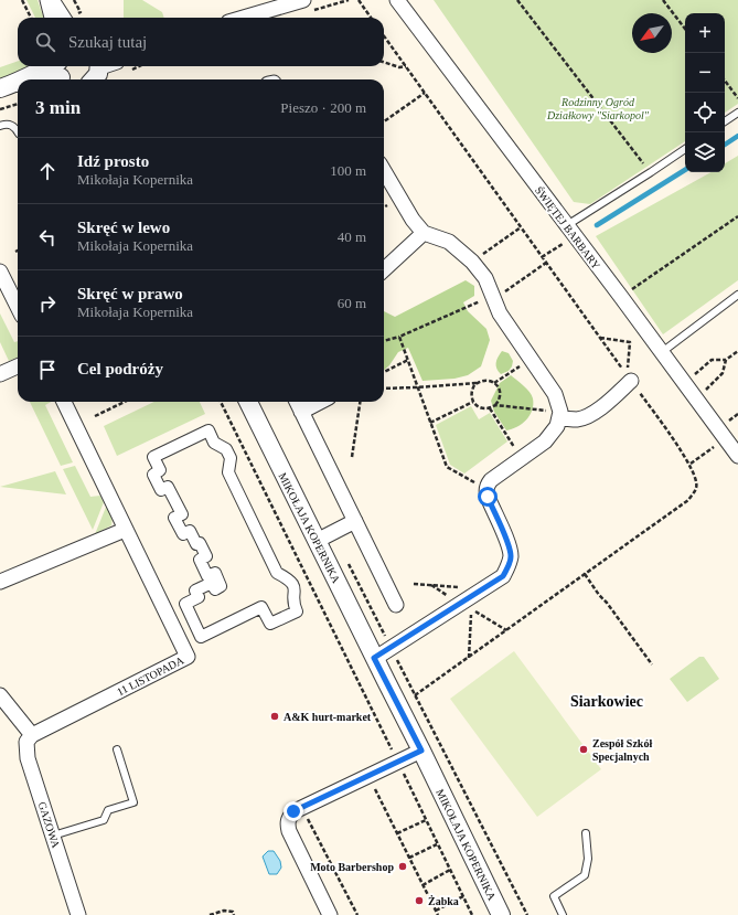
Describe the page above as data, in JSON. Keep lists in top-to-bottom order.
{
  "streets": {
    "street": [
      "ŚWIĘTEJ BARBARY",
      "MIKOŁAJA KOPERNIKA",
      "11 LISTOPADA",
      "GAZOWA"
    ]
  },
  "crossings": [
    ["11 LISTOPADA", "GAZOWA"]
  ],
  "districts": ["Siarkowiec"],
  "parks": ["Rodzinny Ogród Działkowy \"Siarkopol\""],
  "places": [
    "A&K hurt-market",
    "Zespół Szkół Specjalnych",
    "Moto Barbershop",
    "Żabka"
  ],
  "north": "bottom left",
  "page": {
    "map_buttons": ["+", "−"],
    "search": "Szukaj tutaj",
    "heading": ["3 min", "Pieszo · 200 m"],
    "list": [
      ["Idź prosto", "Mikołaja Kopernika", "100 m"],
      ["Skręć w lewo", "Mikołaja Kopernika", "40 m"],
      ["Skręć w prawo", "Mikołaja Kopernika", "60 m"],
      "Cel podróży"
    ]
  }
}
